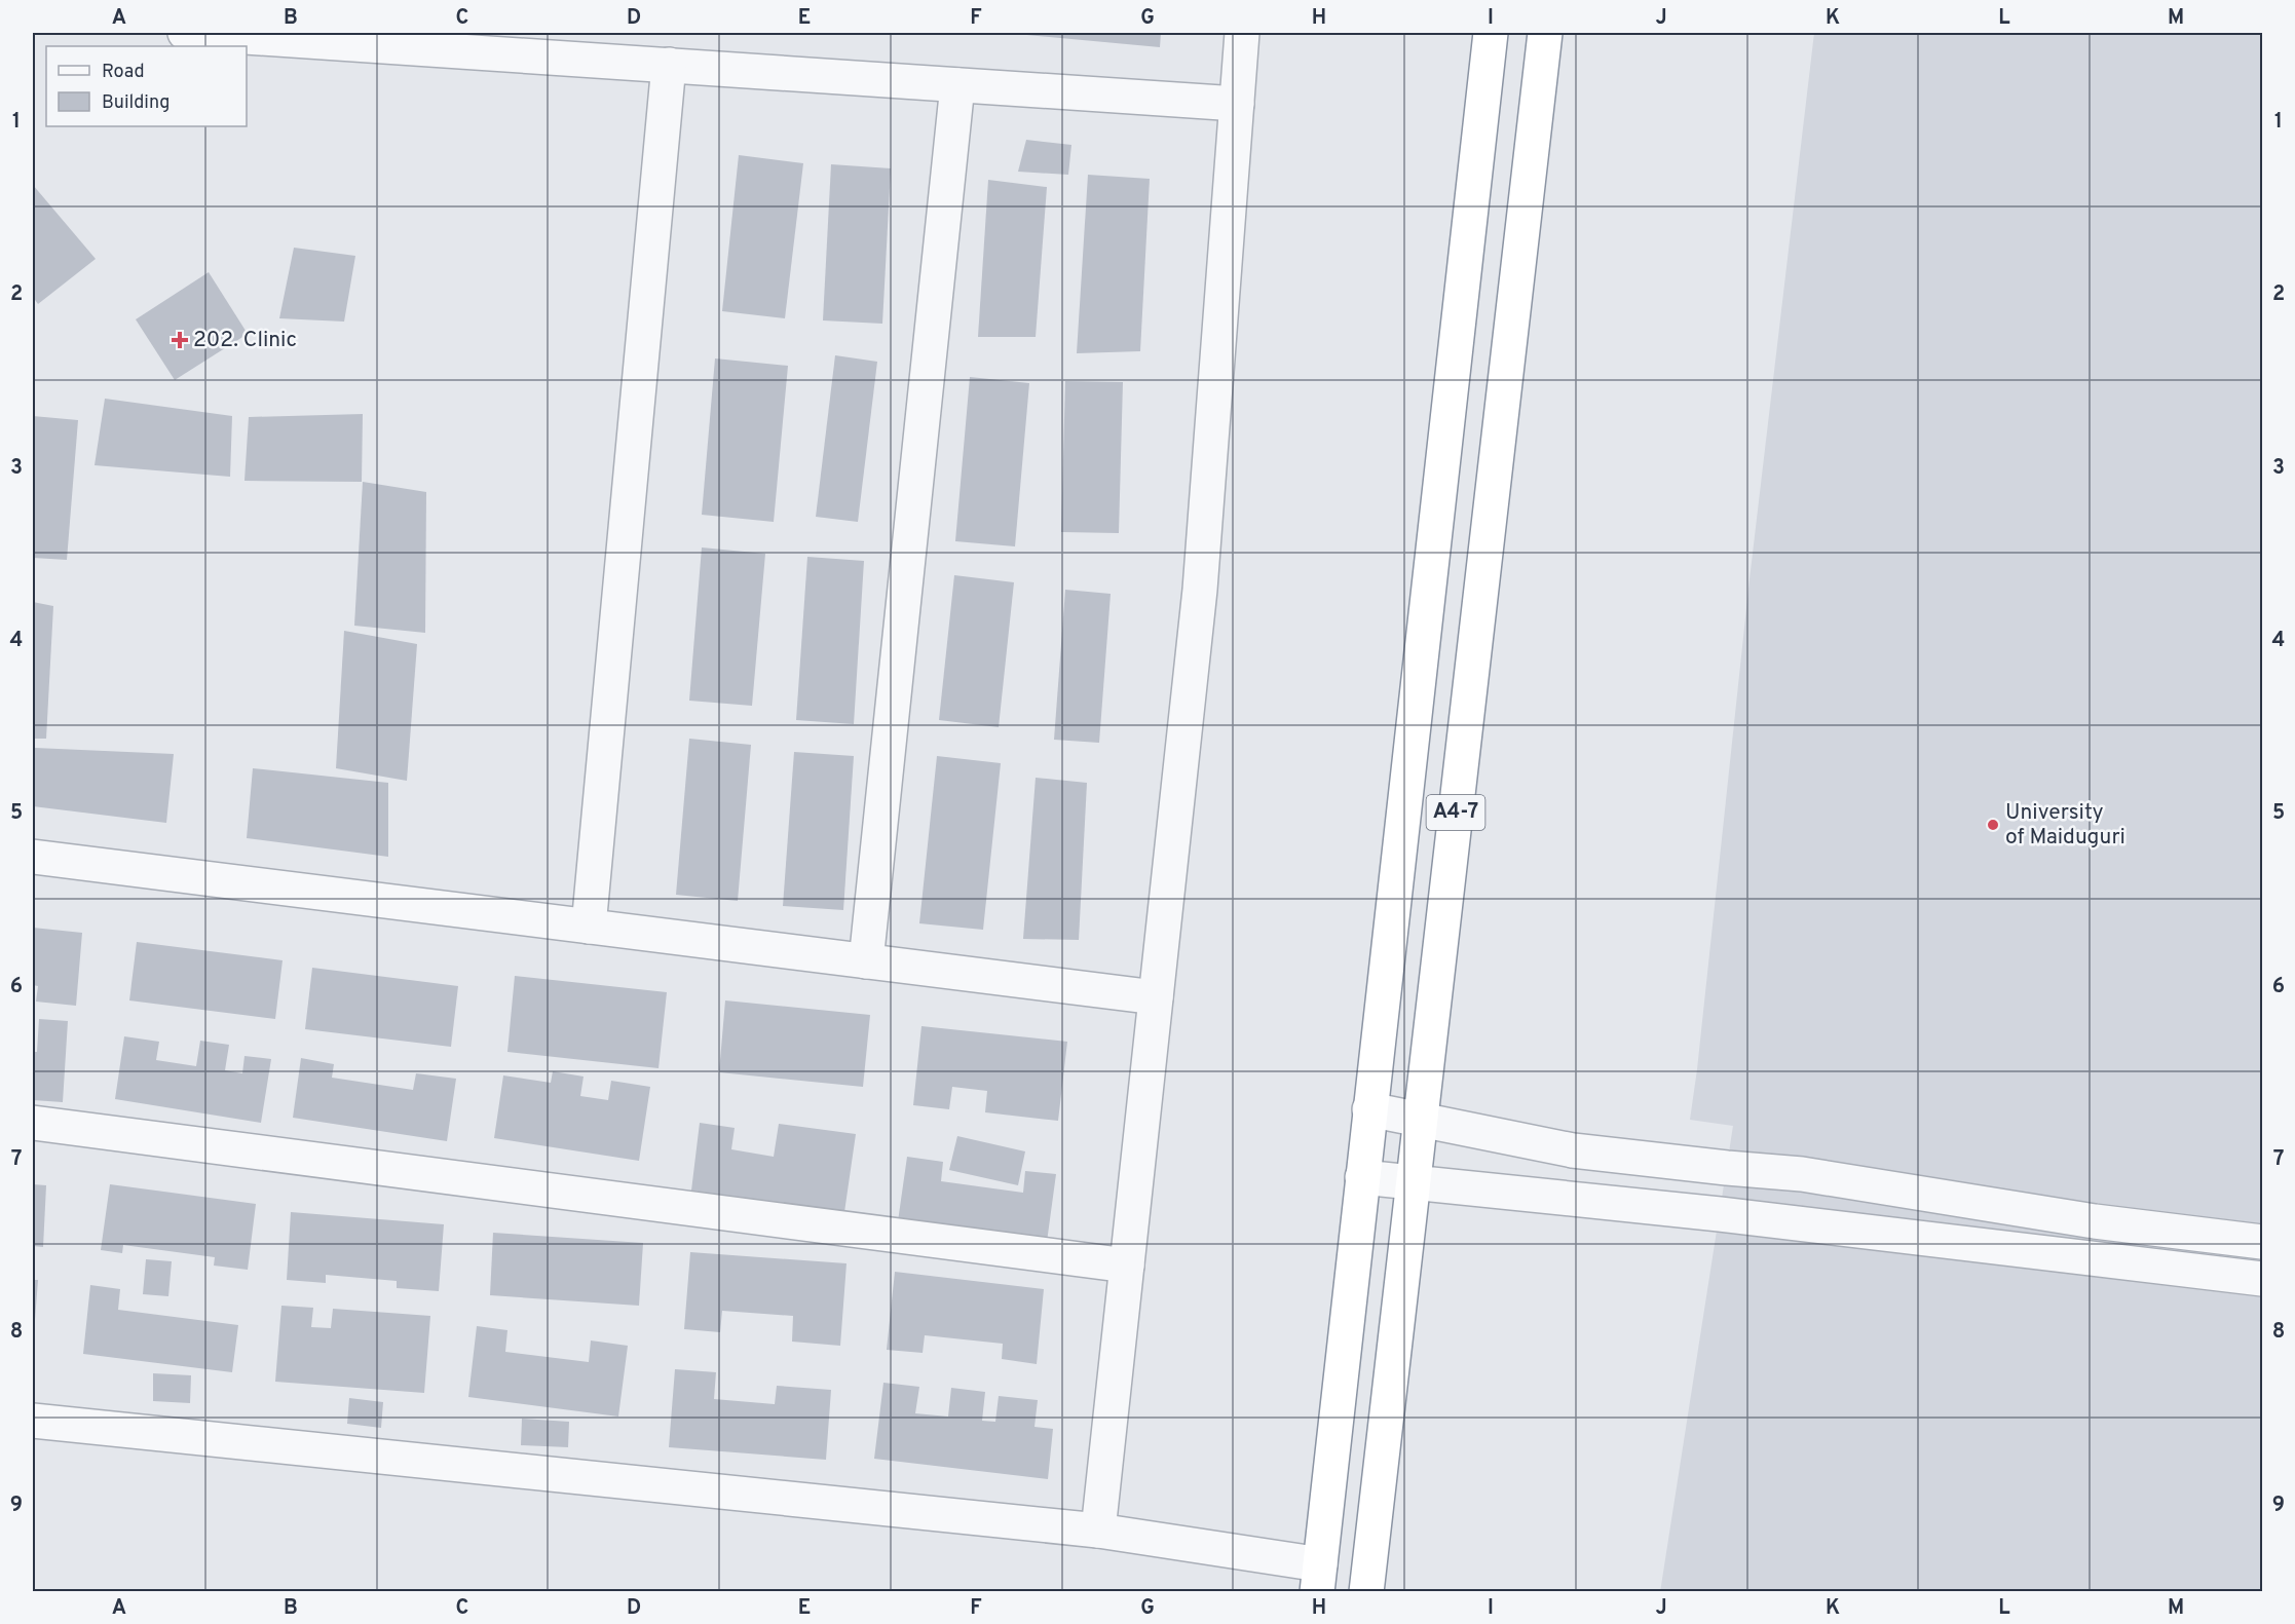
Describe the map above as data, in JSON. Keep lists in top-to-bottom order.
{
  "streets": {
    "highway": ["A4-7"]
  },
  "places": {
    "health": ["202. Clinic"],
    "other": ["University of Maiduguri"]
  },
  "legend": ["Road", "Building"],
  "grid": {
    "columns": [
      "A",
      "B",
      "C",
      "D",
      "E",
      "F",
      "G",
      "H",
      "I",
      "J",
      "K",
      "L",
      "M"
    ],
    "rows": [
      "1",
      "2",
      "3",
      "4",
      "5",
      "6",
      "7",
      "8",
      "9"
    ]
  }
}
